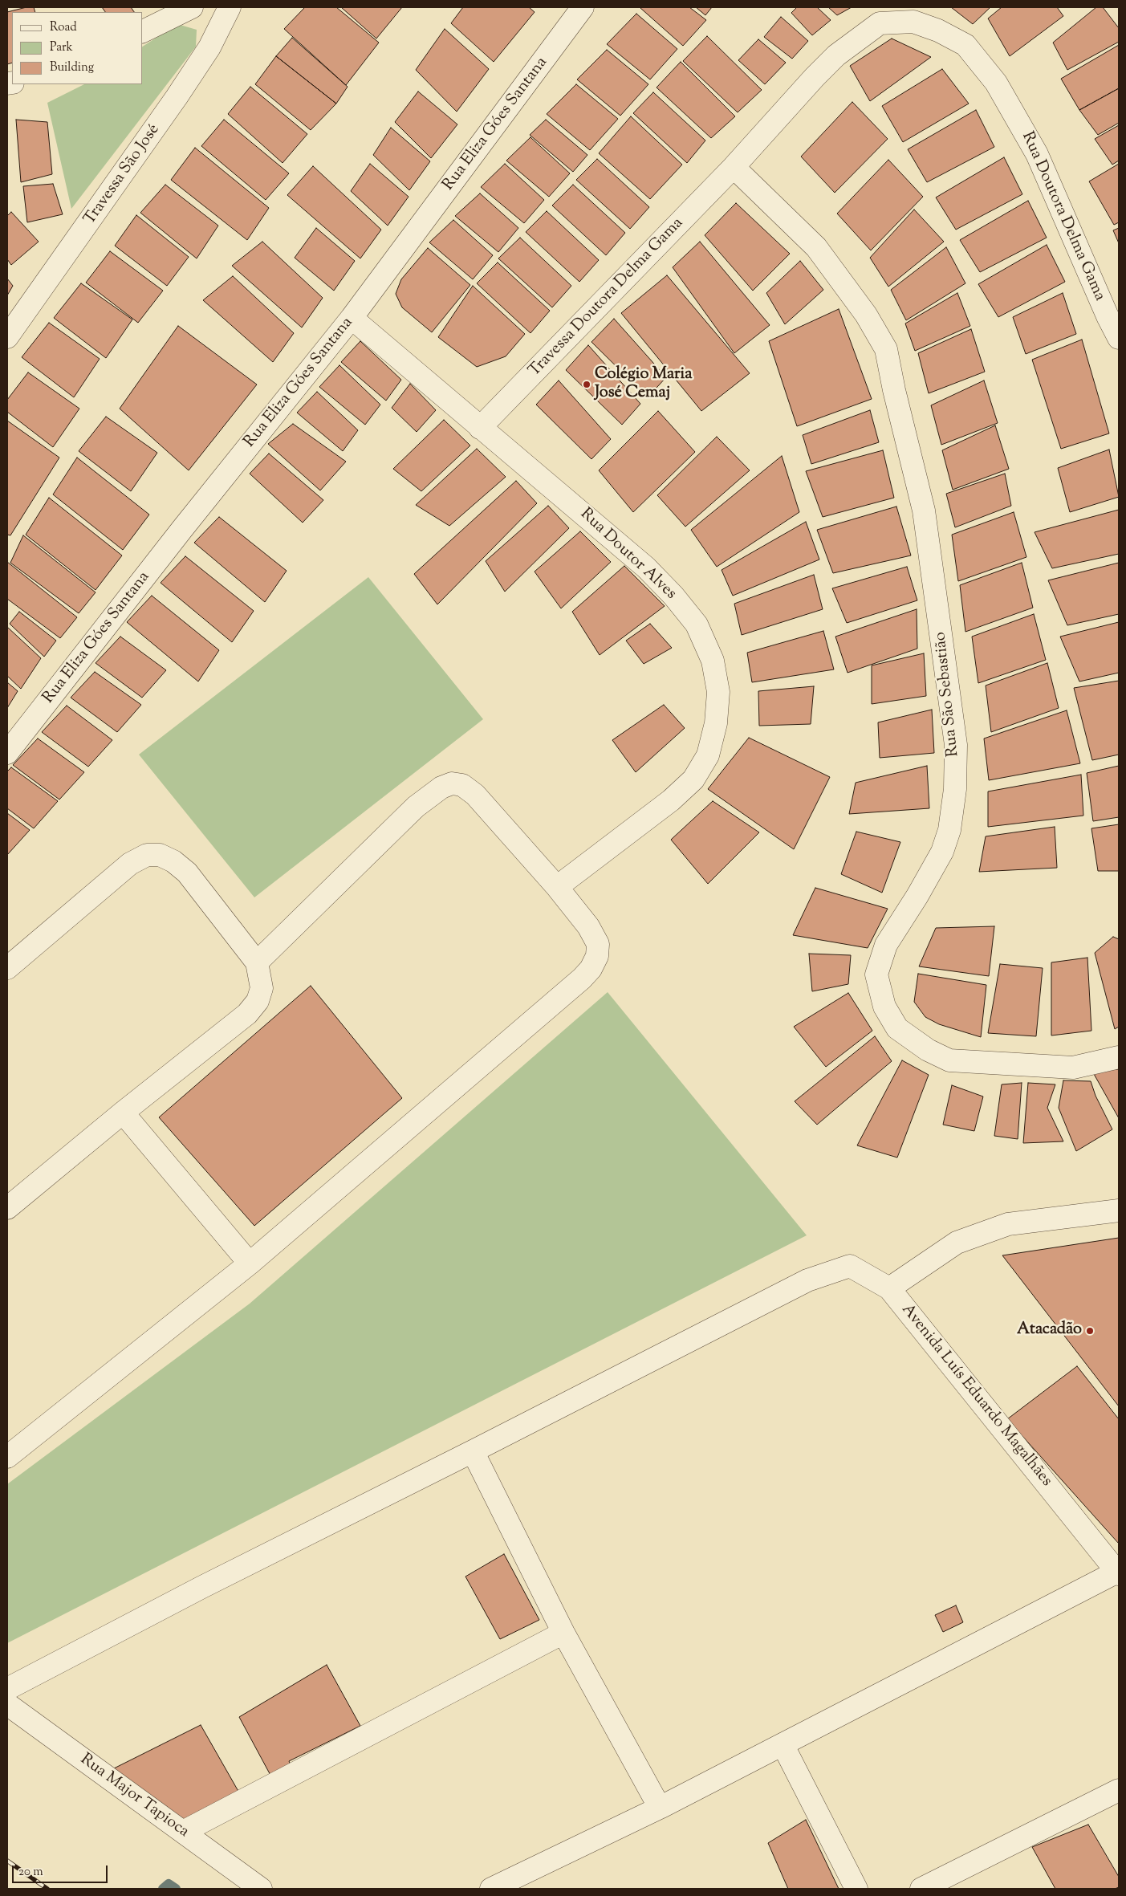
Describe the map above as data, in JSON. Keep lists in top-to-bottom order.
{
  "streets": {
    "street": [
      "Rua Eliza Góes Santana",
      "Travessa São José",
      "Rua Doutora Delma Gama",
      "Travessa Doutora Delma Gama",
      "Rua Doutor Alves",
      "Rua São Sebastião",
      "Avenida Luís Eduardo Magalhães",
      "Rua Major Tapioca"
    ]
  },
  "crossings": [
    ["Rua Eliza Góes Santana", "Rua Doutor Alves"],
    ["Rua Doutora Delma Gama", "Travessa Doutora Delma Gama"],
    ["Rua Doutora Delma Gama", "Rua São Sebastião"],
    ["Travessa Doutora Delma Gama", "Rua Doutor Alves"],
    ["Travessa Doutora Delma Gama", "Rua São Sebastião"]
  ],
  "places": ["Colégio Maria José Cemaj", "Atacadão"],
  "legend": ["Road", "Park", "Building"],
  "scale_bar": "20 m"
}
